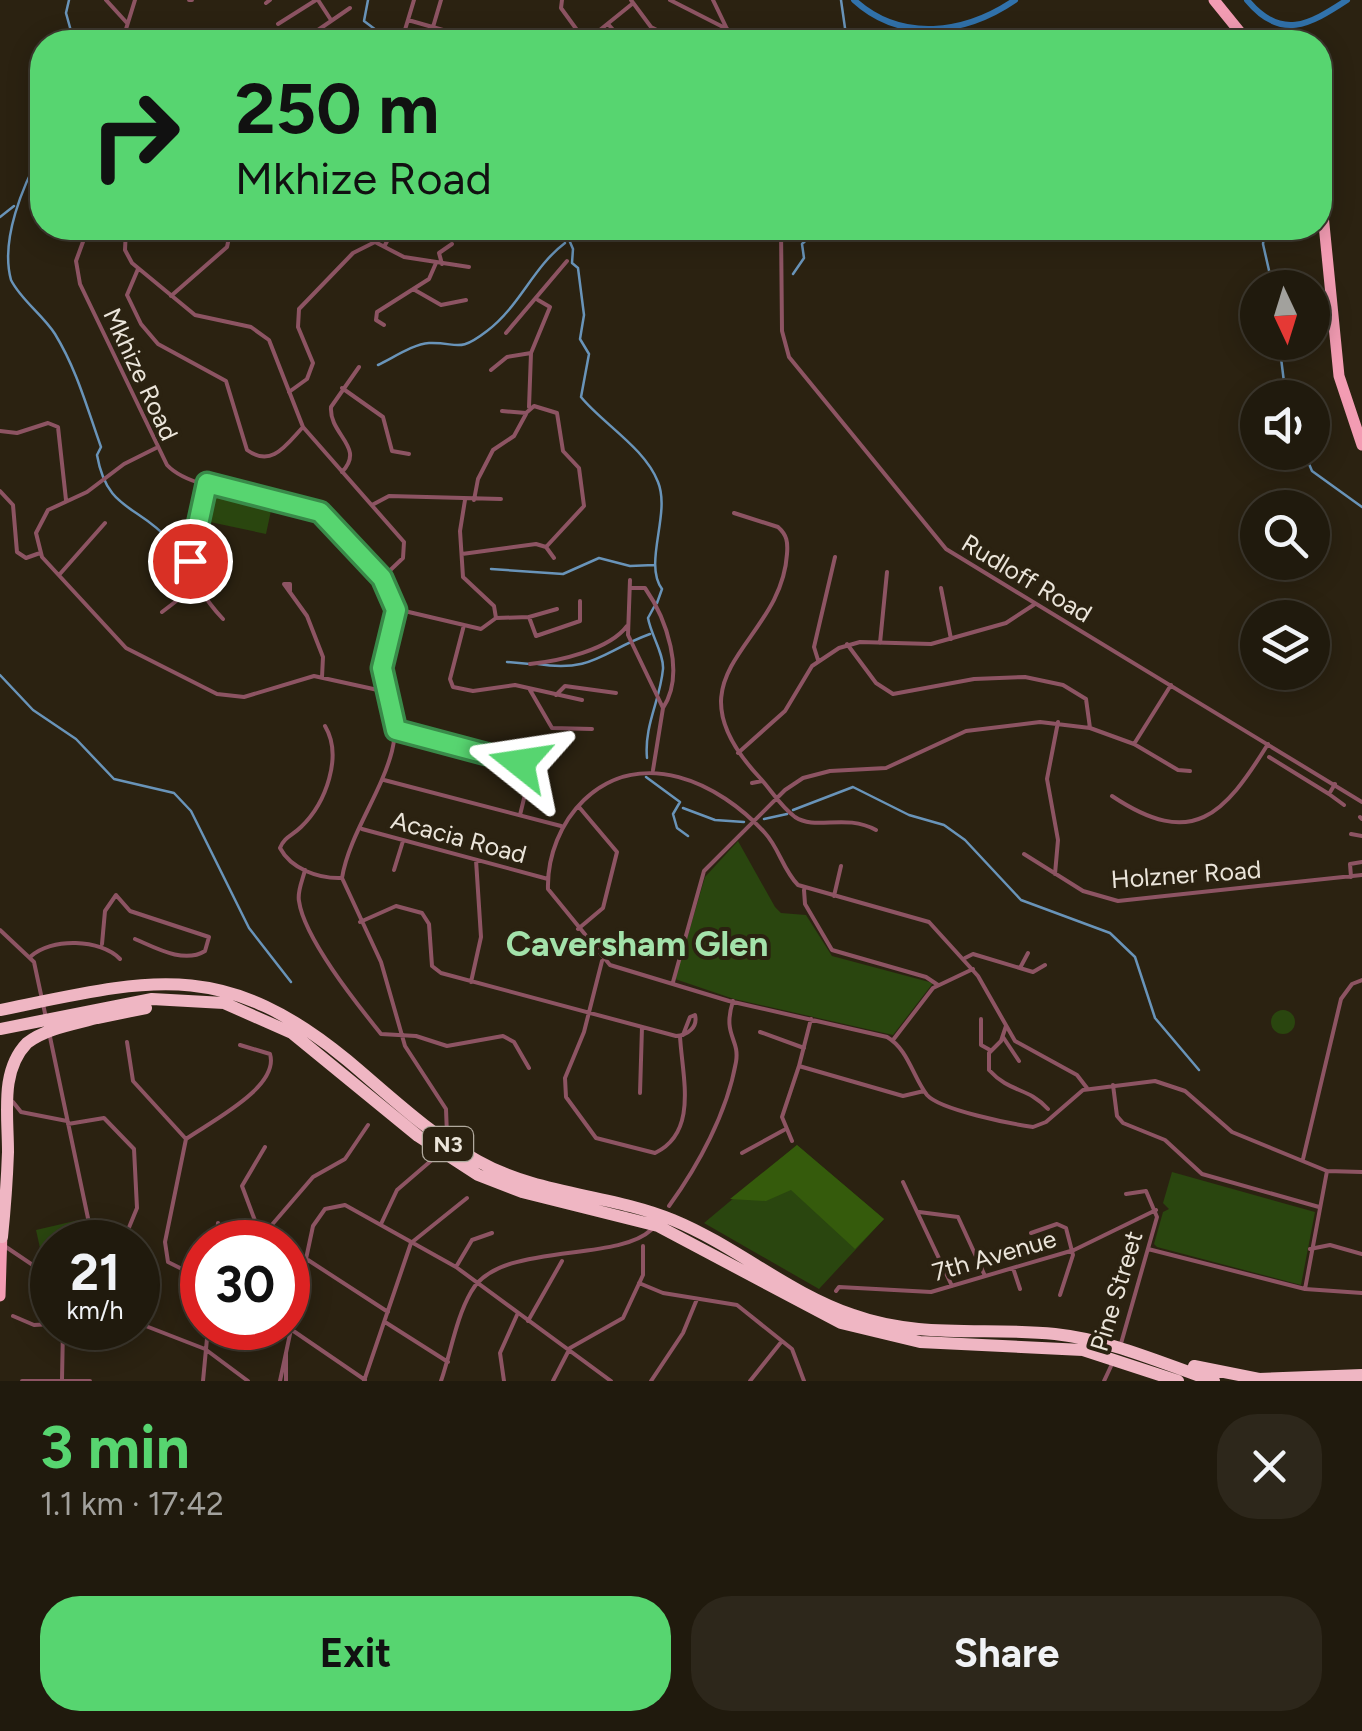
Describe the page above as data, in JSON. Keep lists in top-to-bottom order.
{
  "streets": {
    "highway": ["N3"],
    "street": [
      "Mkhize Road",
      "Rudloff Road",
      "Acacia Road",
      "Holzner Road",
      "7th Avenue",
      "Pine Street"
    ]
  },
  "crossings": [
    ["7th Avenue", "Pine Street"]
  ],
  "districts": ["Caversham Glen"],
  "north": "bottom",
  "page": {
    "turn": ["250 m", "Mkhize Road"],
    "speed": "21 km/h",
    "limit": "30",
    "heading": ["3 min", "1.1 km · 17:42"],
    "buttons": ["Exit", "Share"]
  }
}
